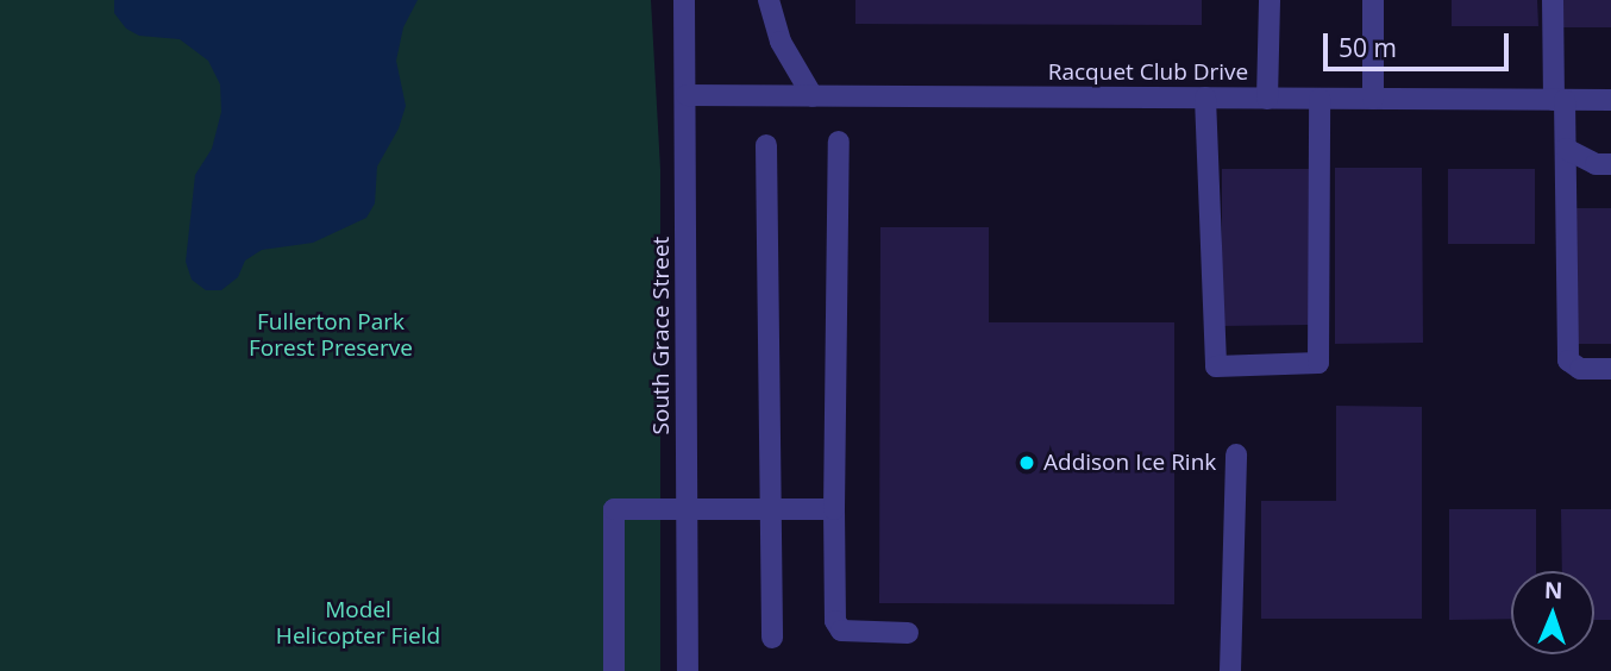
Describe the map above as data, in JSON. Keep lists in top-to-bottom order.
{
  "streets": {
    "street": ["Racquet Club Drive", "South Grace Street"]
  },
  "crossings": [
    ["Racquet Club Drive", "South Grace Street"]
  ],
  "parks": ["Fullerton Park Forest Preserve", "Model Helicopter Field"],
  "places": ["Addison Ice Rink"],
  "scale_bar": "50 m",
  "north": "top"
}
